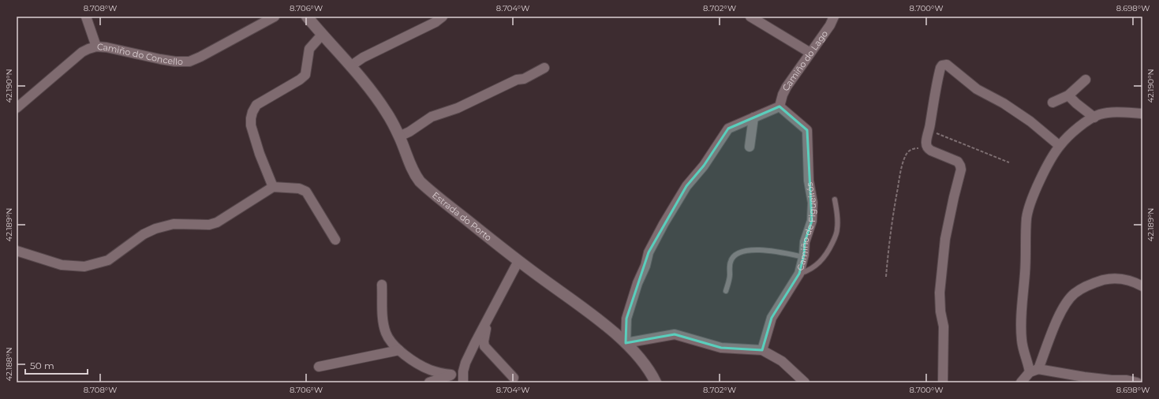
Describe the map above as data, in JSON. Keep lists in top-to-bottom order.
{
  "streets": {
    "street": [
      "Camiño do Concello",
      "Camiño do Lago",
      "Estrada do Porto",
      "Camiño de Figueirós"
    ]
  },
  "crossings": [
    ["Camiño do Lago", "Camiño de Figueirós"]
  ],
  "scale_bar": "50 m",
  "coordinates": [
    "8.708°W",
    "8.706°W",
    "8.704°W",
    "8.702°W",
    "8.700°W",
    "8.698°W",
    "42.190°N",
    "42.189°N",
    "42.188°N"
  ]
}
